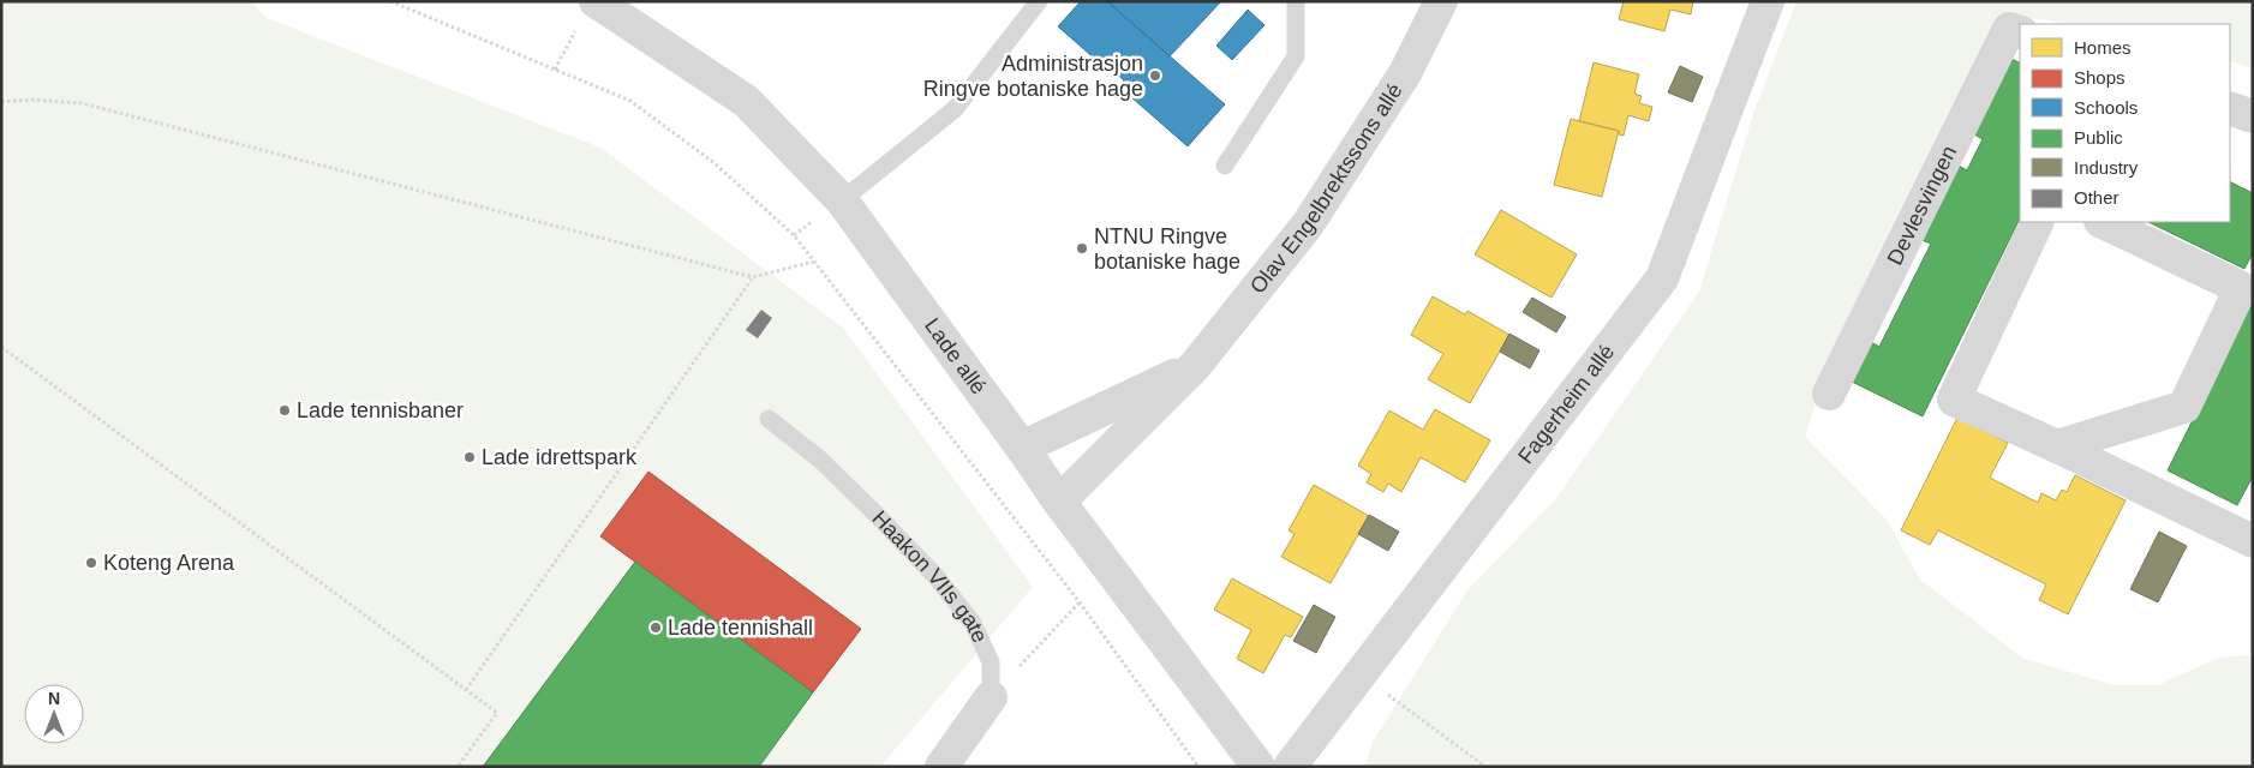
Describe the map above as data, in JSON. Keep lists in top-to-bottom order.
{
  "streets": {
    "street": [
      "Olav Engelbrektssons allé",
      "Devlesvingen",
      "Lade allé",
      "Fagerheim allé"
    ],
    "lane": ["Haakon VIIs gate"]
  },
  "crossings": [
    ["Olav Engelbrektssons allé", "Lade allé"]
  ],
  "places": [
    "Administrasjon Ringve botaniske hage",
    "NTNU Ringve botaniske hage",
    "Lade tennisbaner",
    "Lade idrettspark",
    "Koteng Arena",
    "Lade tennishall"
  ],
  "legend": [
    "Homes",
    "Shops",
    "Schools",
    "Public",
    "Industry",
    "Other"
  ],
  "north": "top"
}
